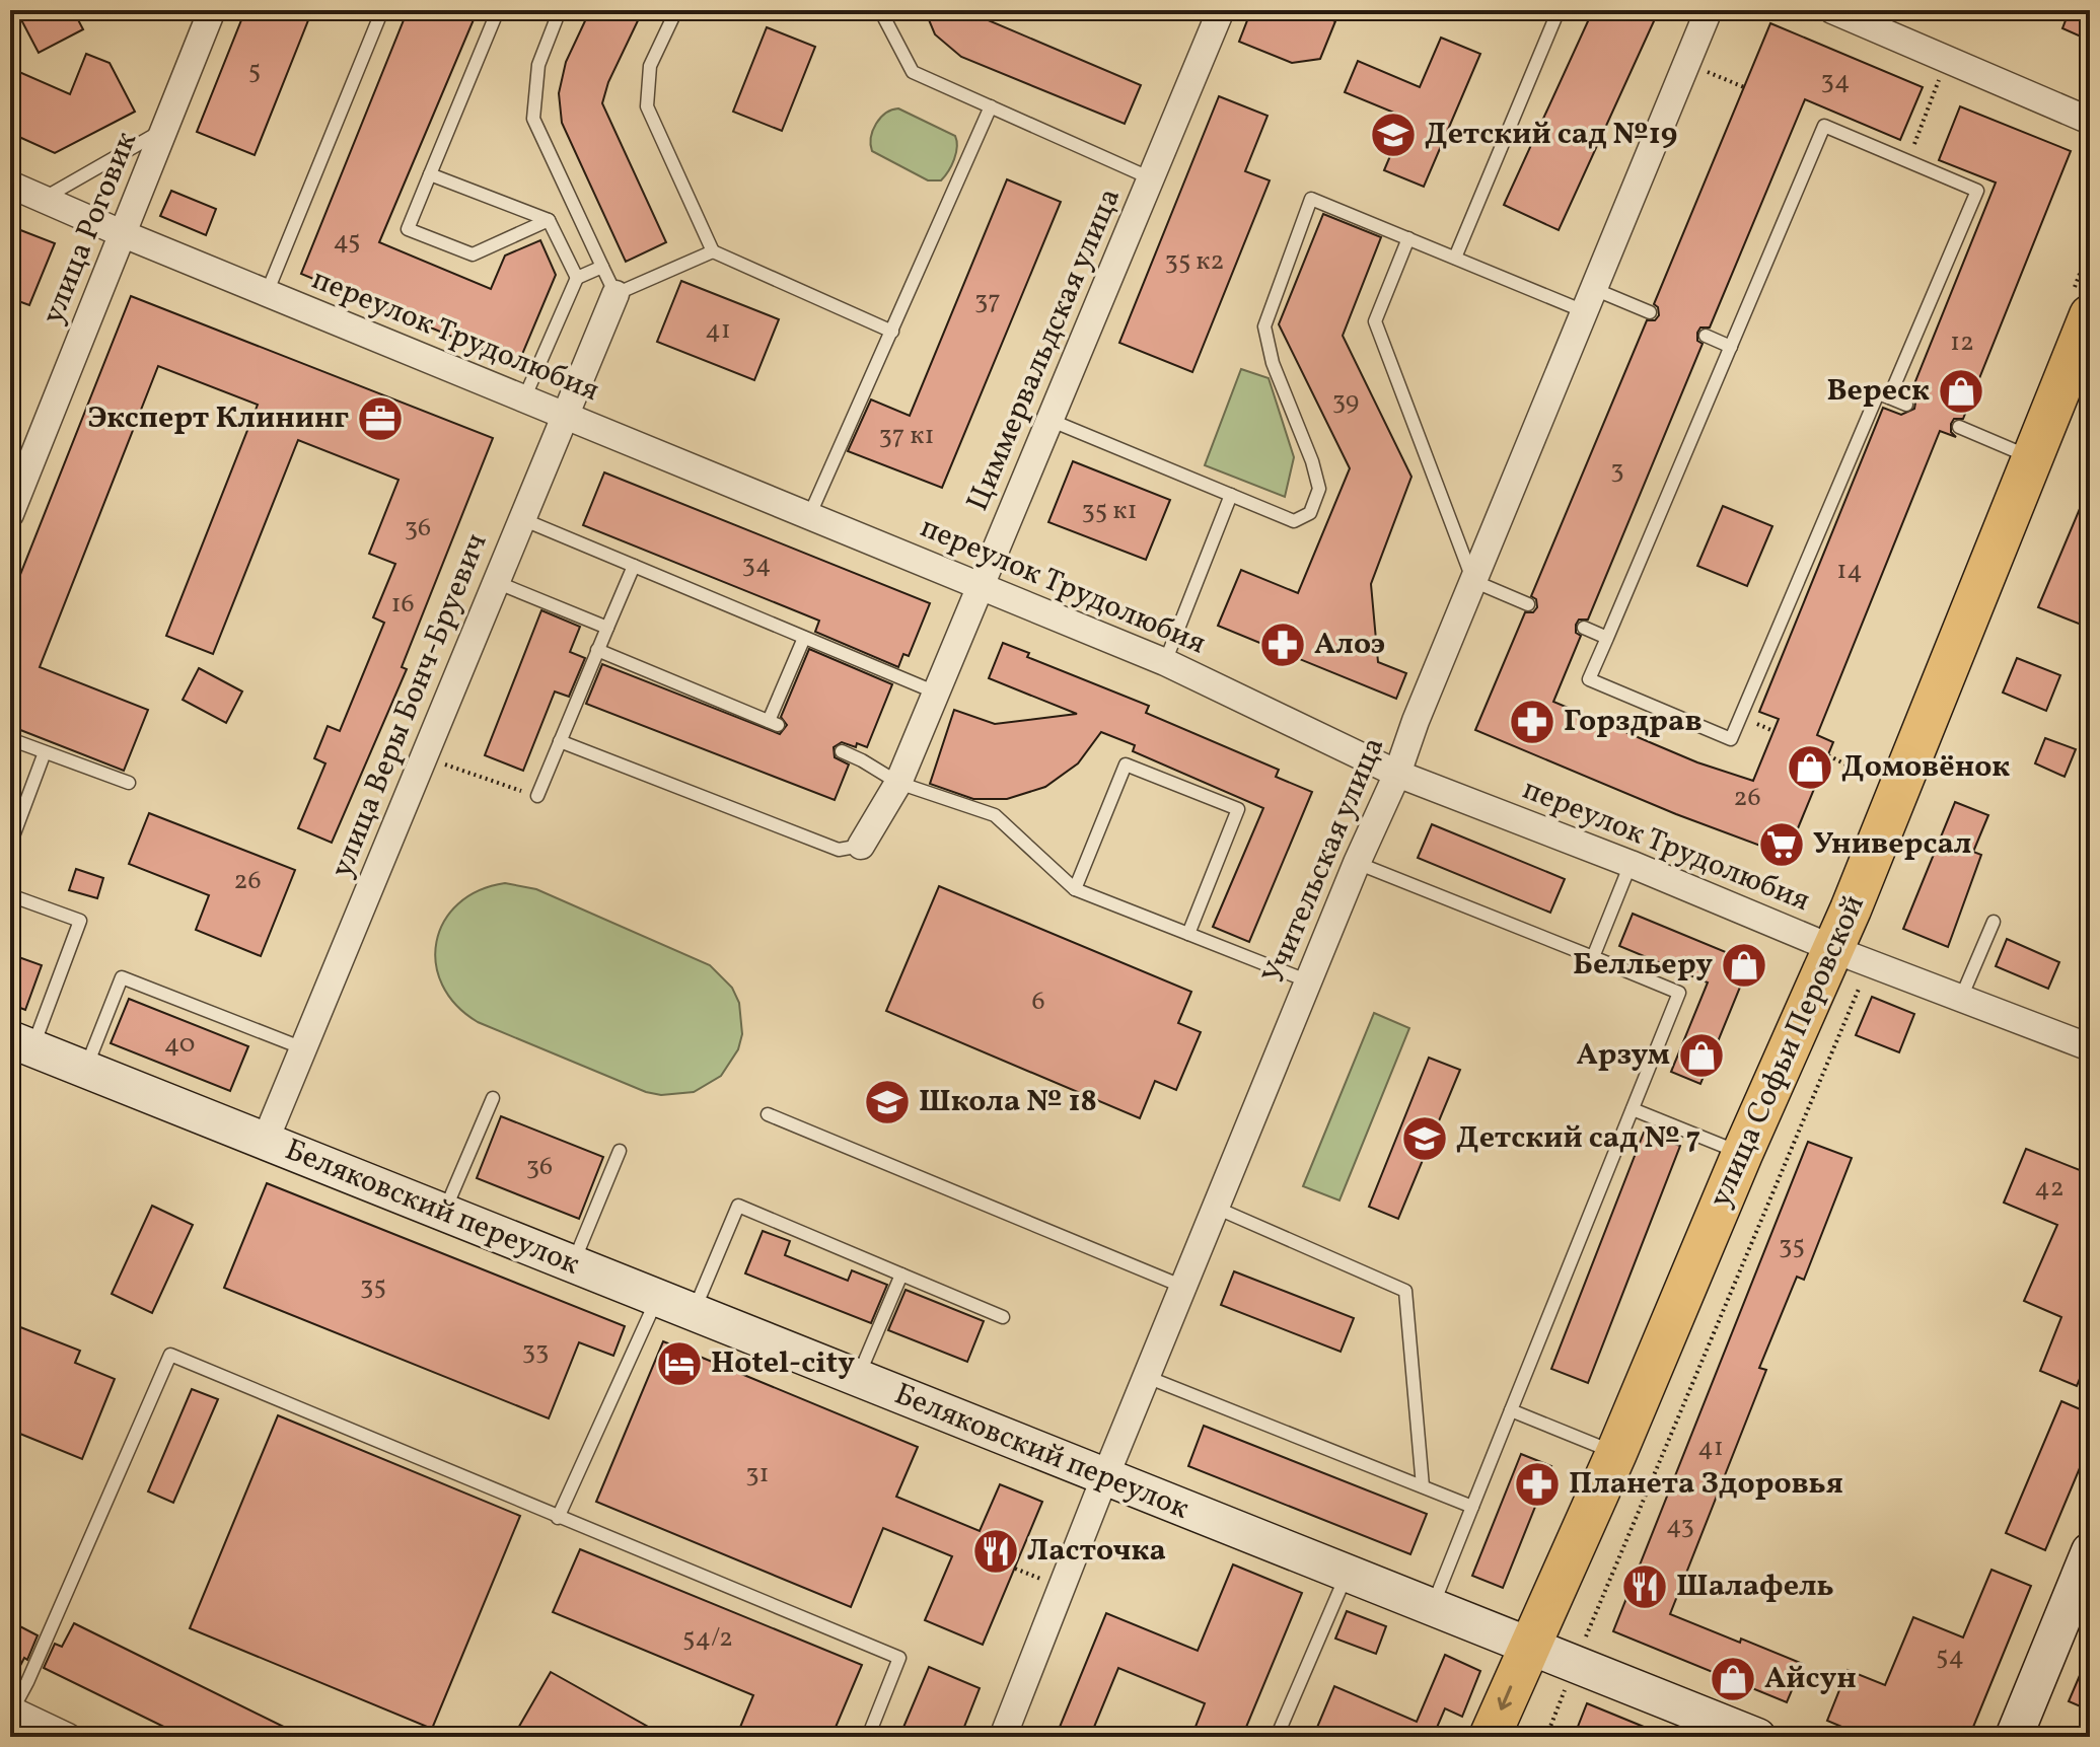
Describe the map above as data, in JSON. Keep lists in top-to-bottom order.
{
  "streets": {
    "main road": ["улица Софьи Перовской"],
    "street": [
      "улица Роговик",
      "переулок Трудолюбия",
      "Циммервальдская улица",
      "улица Веры Бонч-Бруевич",
      "Учительская улица",
      "Беляковский переулок"
    ]
  },
  "crossings": [
    ["улица Роговик", "переулок Трудолюбия"],
    ["переулок Трудолюбия", "Циммервальдская улица"],
    ["переулок Трудолюбия", "улица Веры Бонч-Бруевич"],
    ["переулок Трудолюбия", "Учительская улица"],
    ["переулок Трудолюбия", "улица Софьи Перовской"],
    ["улица Веры Бонч-Бруевич", "Беляковский переулок"],
    ["Учительская улица", "Беляковский переулок"],
    ["улица Софьи Перовской", "Беляковский переулок"]
  ],
  "places": {
    "school or university": ["Детский сад №19", "Школа № 18", "Детский сад № 7"],
    "shop": [
      "Вереск",
      "Домовёнок",
      "Белльеру",
      "Арзум",
      "Айсун"
    ],
    "office": ["Эксперт Клининг"],
    "pharmacy": ["Алоэ", "Горздрав", "Планета Здоровья"],
    "supermarket": ["Универсал"],
    "hotel": ["Hotel-city"],
    "restaurant": ["Ласточка", "Шалафель"]
  },
  "house_numbers": [
    "5",
    "34",
    "45",
    "35 к2",
    "37",
    "41",
    "12",
    "39",
    "37 к1",
    "3",
    "35 к1",
    "36",
    "34",
    "14",
    "16",
    "26",
    "26",
    "6",
    "40",
    "36",
    "42",
    "35",
    "35",
    "33",
    "41",
    "31",
    "43",
    "54/2",
    "54"
  ]
}
